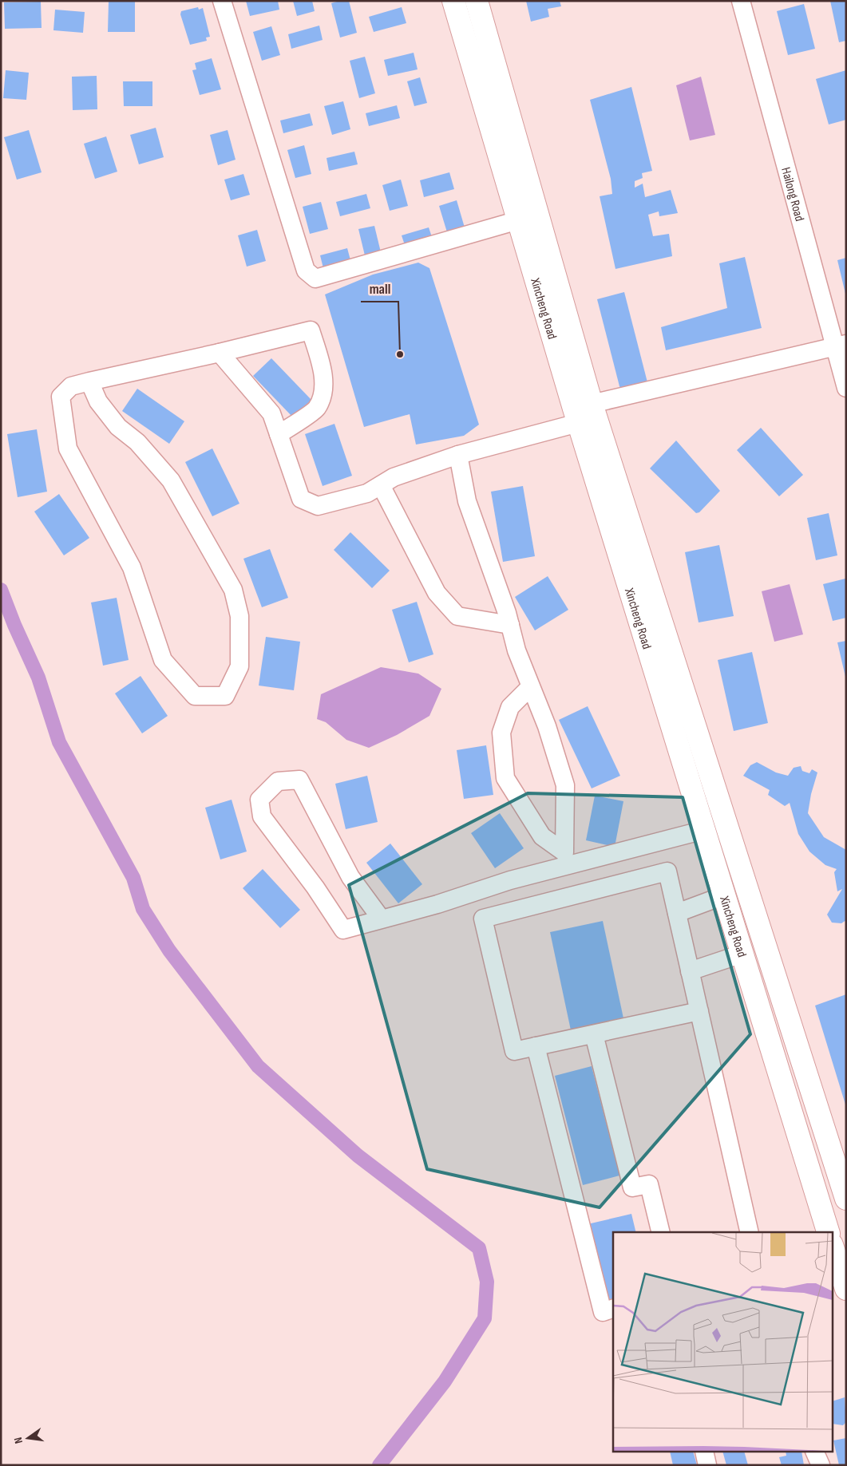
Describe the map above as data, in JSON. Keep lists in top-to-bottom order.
{
  "streets": {
    "main road": ["Xincheng Road"],
    "street": ["Hailong Road"]
  },
  "places": ["mall"],
  "north": "left"
}
